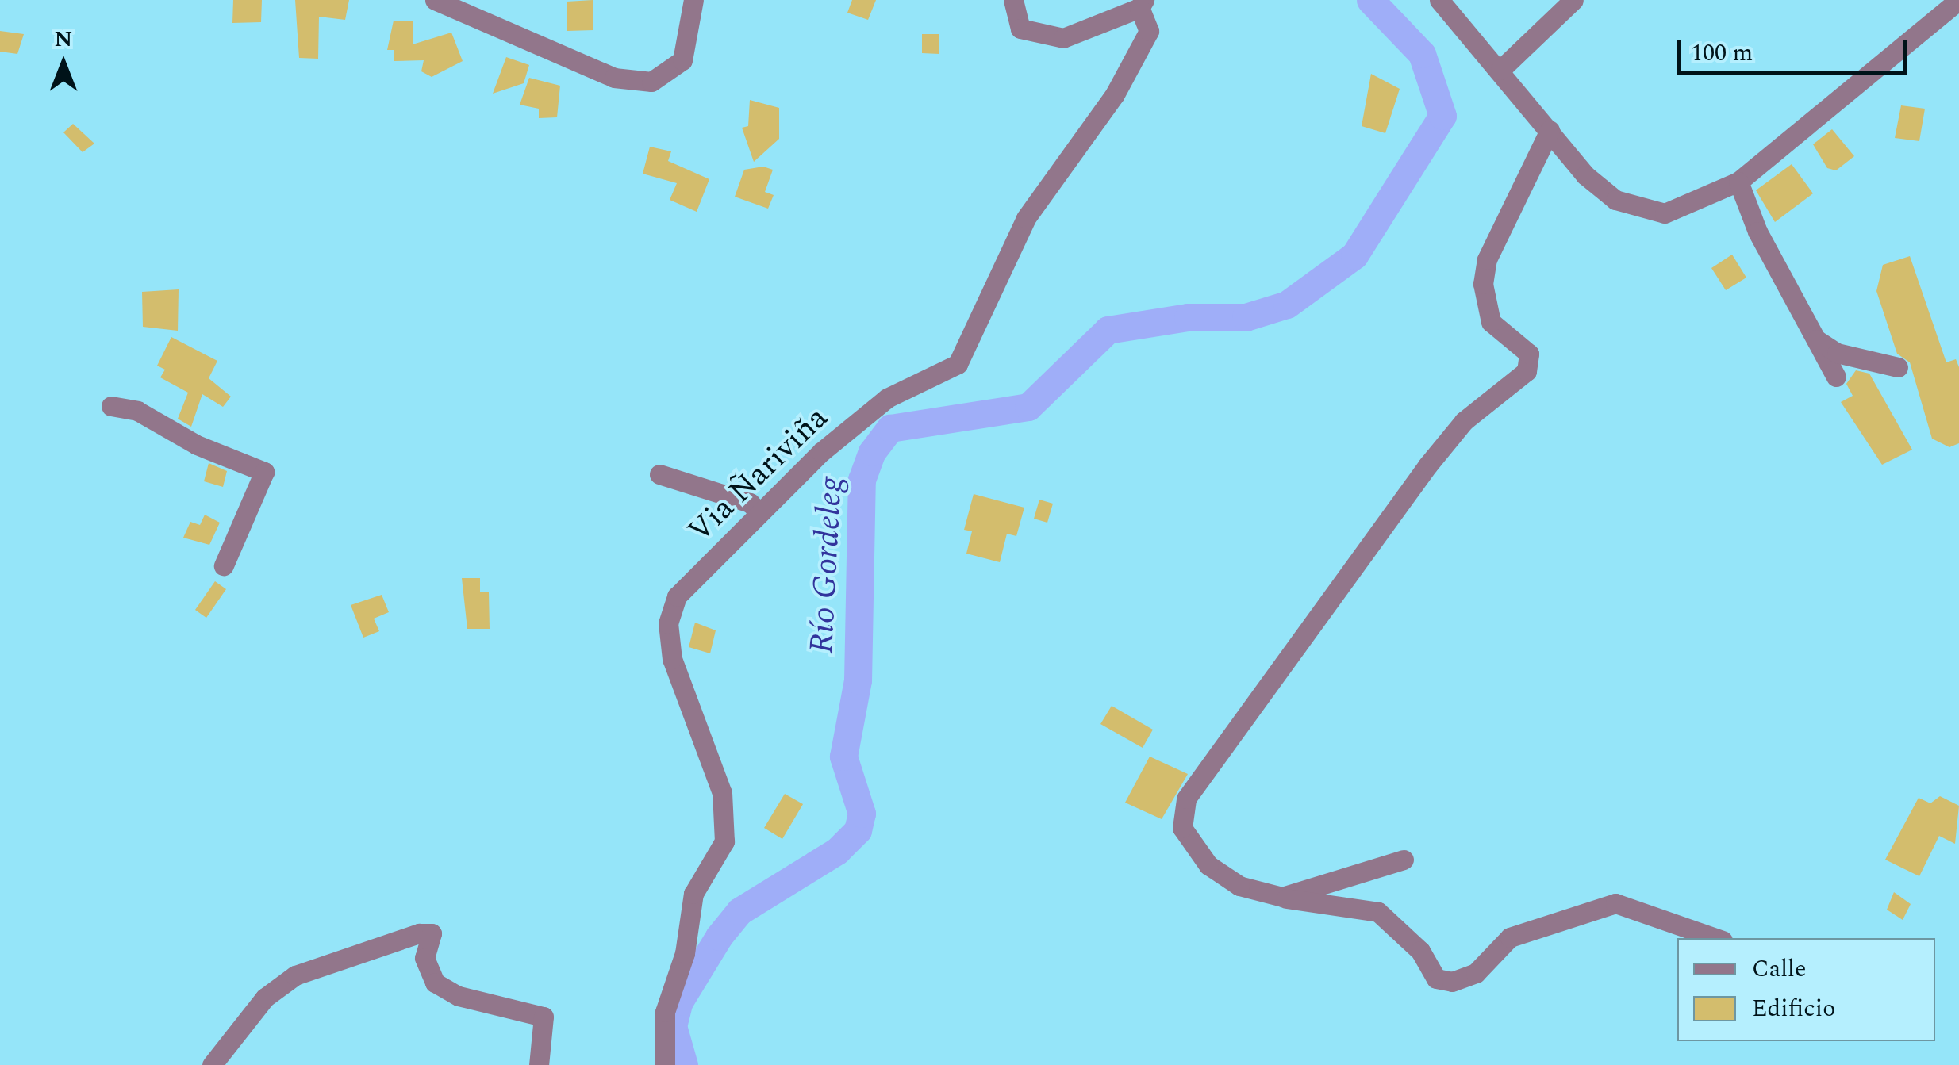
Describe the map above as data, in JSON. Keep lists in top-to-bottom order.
{
  "streets": {
    "street": ["Via Ñariviña"]
  },
  "water": ["Río Gordeleg"],
  "legend": ["Calle", "Edificio"],
  "scale_bar": "100 m",
  "north": "top"
}
